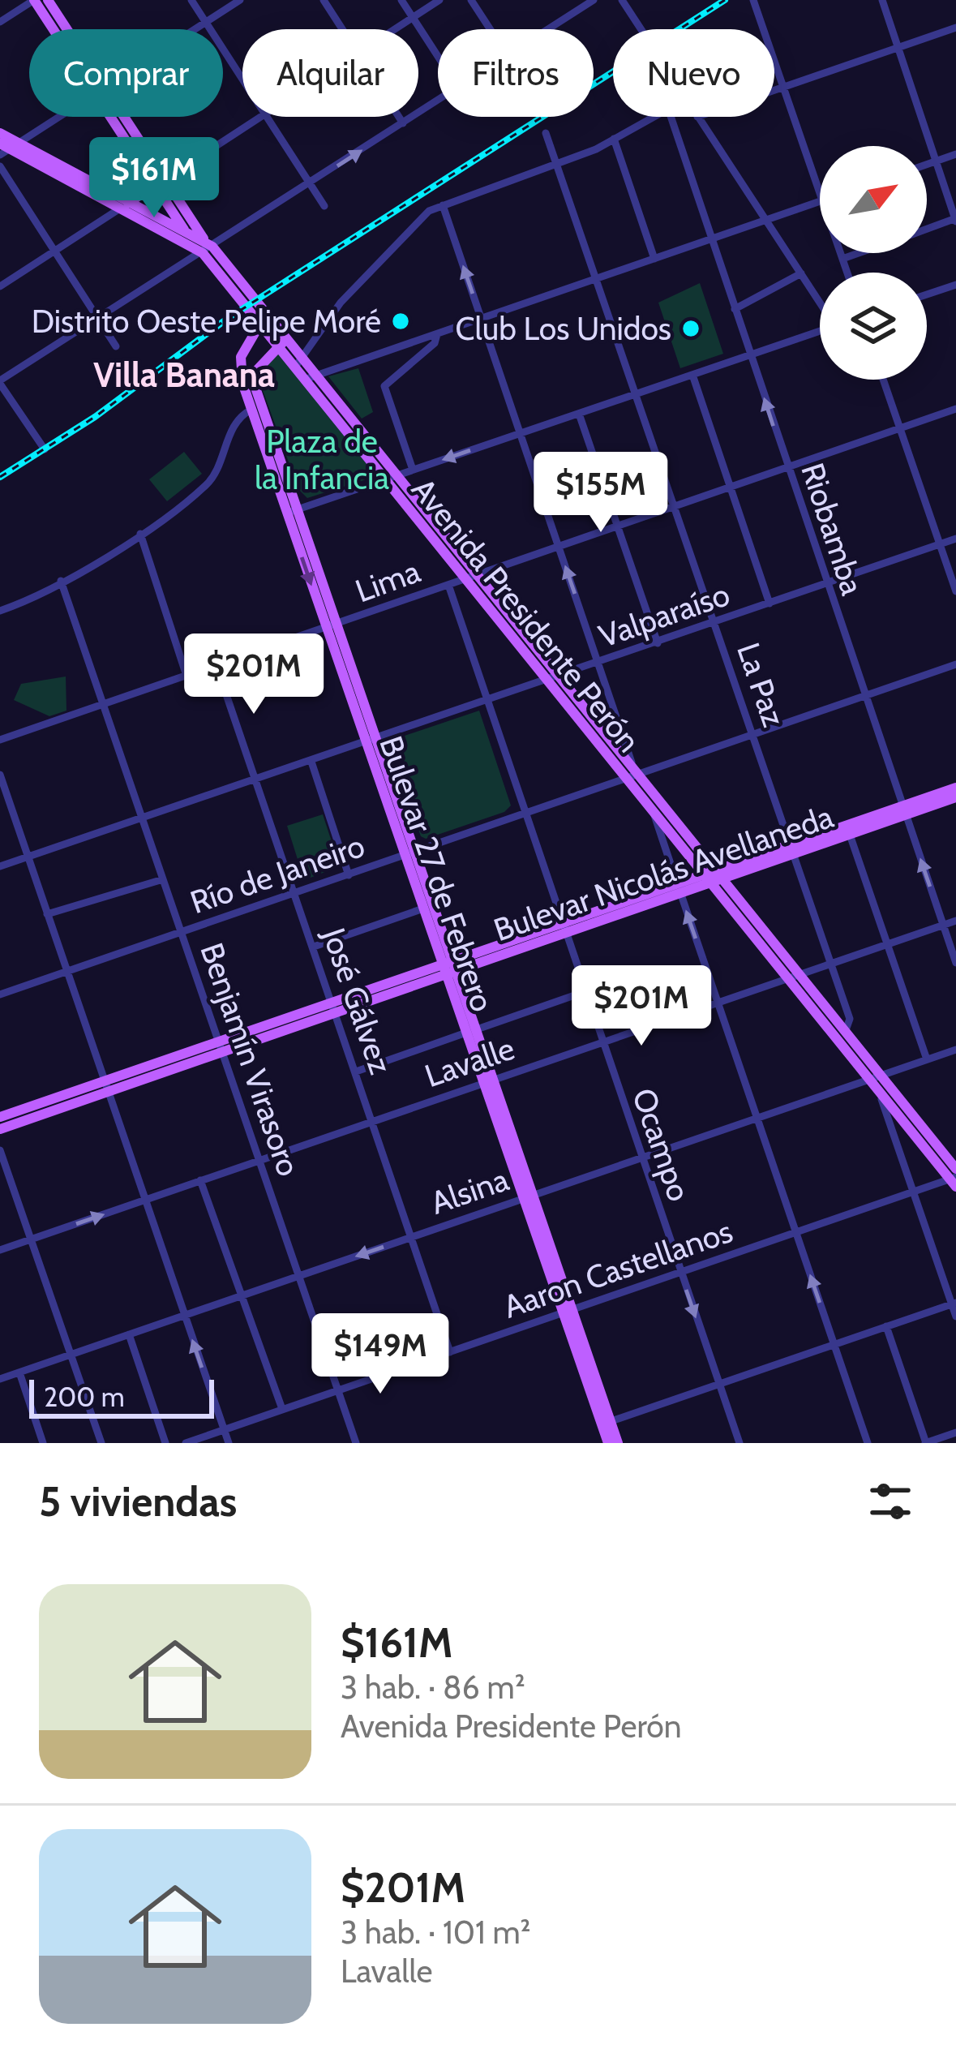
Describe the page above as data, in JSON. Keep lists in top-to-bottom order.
{
  "streets": {
    "main road": ["Avenida Presidente Perón", "Bulevar Nicolás Avellaneda", "Bulevar 27 de Febrero"],
    "street": [
      "Riobamba",
      "Lima",
      "Valparaíso",
      "La Paz",
      "Río de Janeiro",
      "José Gálvez",
      "Benjamín Virasoro",
      "Lavalle",
      "Ocampo",
      "Alsina",
      "Aaron Castellanos"
    ]
  },
  "crossings": [
    ["Riobamba", "Lima"],
    ["Riobamba", "Valparaíso"],
    ["Riobamba", "Bulevar Nicolás Avellaneda"],
    ["Riobamba", "Río de Janeiro"],
    ["Riobamba", "Lavalle"],
    ["Lima", "Avenida Presidente Perón"],
    ["Lima", "La Paz"],
    ["Lima", "Bulevar 27 de Febrero"],
    ["Lima", "José Gálvez"],
    ["Lima", "Benjamín Virasoro"],
    ["Lima", "Ocampo"],
    ["Avenida Presidente Perón", "Valparaíso"],
    ["Avenida Presidente Perón", "La Paz"],
    ["Avenida Presidente Perón", "Bulevar Nicolás Avellaneda"],
    ["Avenida Presidente Perón", "Río de Janeiro"],
    ["Avenida Presidente Perón", "Bulevar 27 de Febrero"],
    ["Avenida Presidente Perón", "Lavalle"],
    ["Avenida Presidente Perón", "Alsina"],
    ["Avenida Presidente Perón", "Aaron Castellanos"],
    ["Valparaíso", "La Paz"],
    ["Valparaíso", "Bulevar 27 de Febrero"],
    ["Valparaíso", "José Gálvez"],
    ["Valparaíso", "Benjamín Virasoro"],
    ["Valparaíso", "Ocampo"],
    ["La Paz", "Bulevar Nicolás Avellaneda"],
    ["La Paz", "Río de Janeiro"],
    ["La Paz", "Lavalle"],
    ["Bulevar Nicolás Avellaneda", "Bulevar 27 de Febrero"],
    ["Bulevar Nicolás Avellaneda", "José Gálvez"],
    ["Bulevar Nicolás Avellaneda", "Benjamín Virasoro"],
    ["Bulevar Nicolás Avellaneda", "Ocampo"],
    ["Río de Janeiro", "Bulevar 27 de Febrero"],
    ["Río de Janeiro", "José Gálvez"],
    ["Río de Janeiro", "Benjamín Virasoro"],
    ["Río de Janeiro", "Ocampo"],
    ["Bulevar 27 de Febrero", "Lavalle"],
    ["Bulevar 27 de Febrero", "Alsina"],
    ["Bulevar 27 de Febrero", "Aaron Castellanos"],
    ["José Gálvez", "Lavalle"],
    ["José Gálvez", "Alsina"],
    ["José Gálvez", "Aaron Castellanos"],
    ["Benjamín Virasoro", "Lavalle"],
    ["Benjamín Virasoro", "Alsina"],
    ["Benjamín Virasoro", "Aaron Castellanos"],
    ["Lavalle", "Ocampo"],
    ["Ocampo", "Alsina"],
    ["Ocampo", "Aaron Castellanos"]
  ],
  "districts": ["Villa Banana"],
  "parks": ["Plaza de la Infancia"],
  "places": ["Distrito Oeste Pelipe Moré", "Club Los Unidos"],
  "scale_bar": "200 m",
  "north": "top right",
  "page": {
    "chip": [
      "Comprar",
      "Alquilar",
      "Filtros",
      "Nuevo"
    ],
    "price": [
      "$161M",
      "$155M",
      "$201M",
      "$201M",
      "$149M"
    ],
    "scale": "200 m",
    "heading": "5 viviendas",
    "list": [
      {
        "name": "$161M",
        "note": "3 hab. · 86 m² · Avenida Presidente Perón"
      },
      {
        "name": "$201M",
        "note": "3 hab. · 101 m² · Lavalle"
      }
    ]
  }
}
